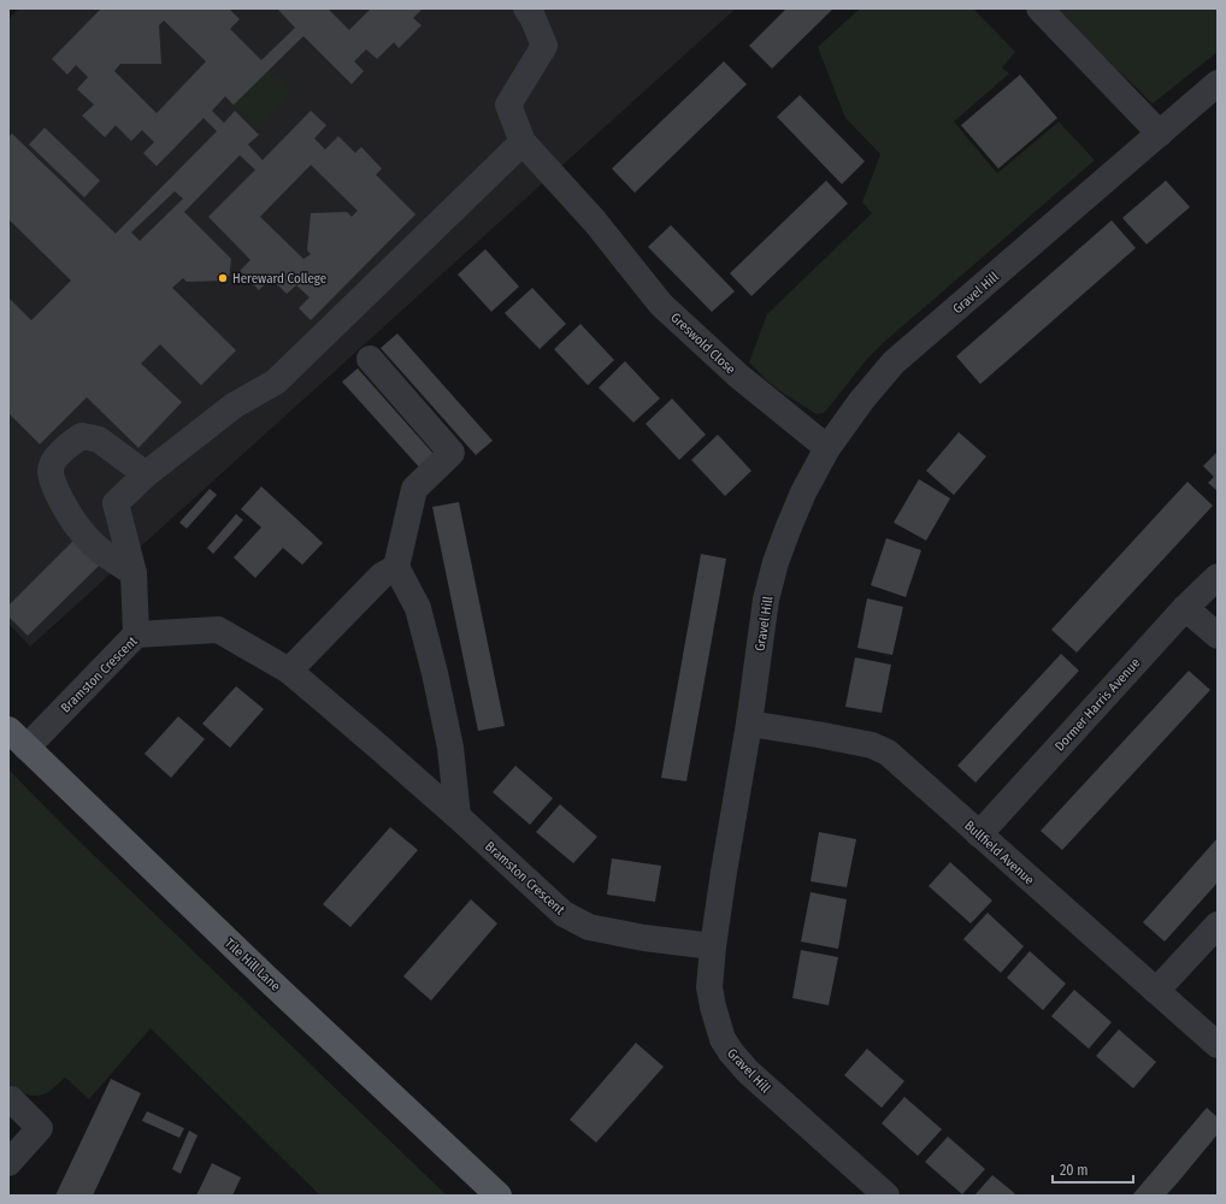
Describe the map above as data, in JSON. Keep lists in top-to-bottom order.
{
  "streets": {
    "main road": ["Tile Hill Lane"],
    "street": [
      "Gravel Hill",
      "Greswold Close",
      "Bramston Crescent",
      "Dormer Harris Avenue",
      "Bullfield Avenue"
    ]
  },
  "crossings": [
    ["Gravel Hill", "Greswold Close"],
    ["Gravel Hill", "Bramston Crescent"],
    ["Gravel Hill", "Bullfield Avenue"],
    ["Bramston Crescent", "Tile Hill Lane"],
    ["Dormer Harris Avenue", "Bullfield Avenue"]
  ],
  "places": ["Hereward College"],
  "scale_bar": "20 m"
}
